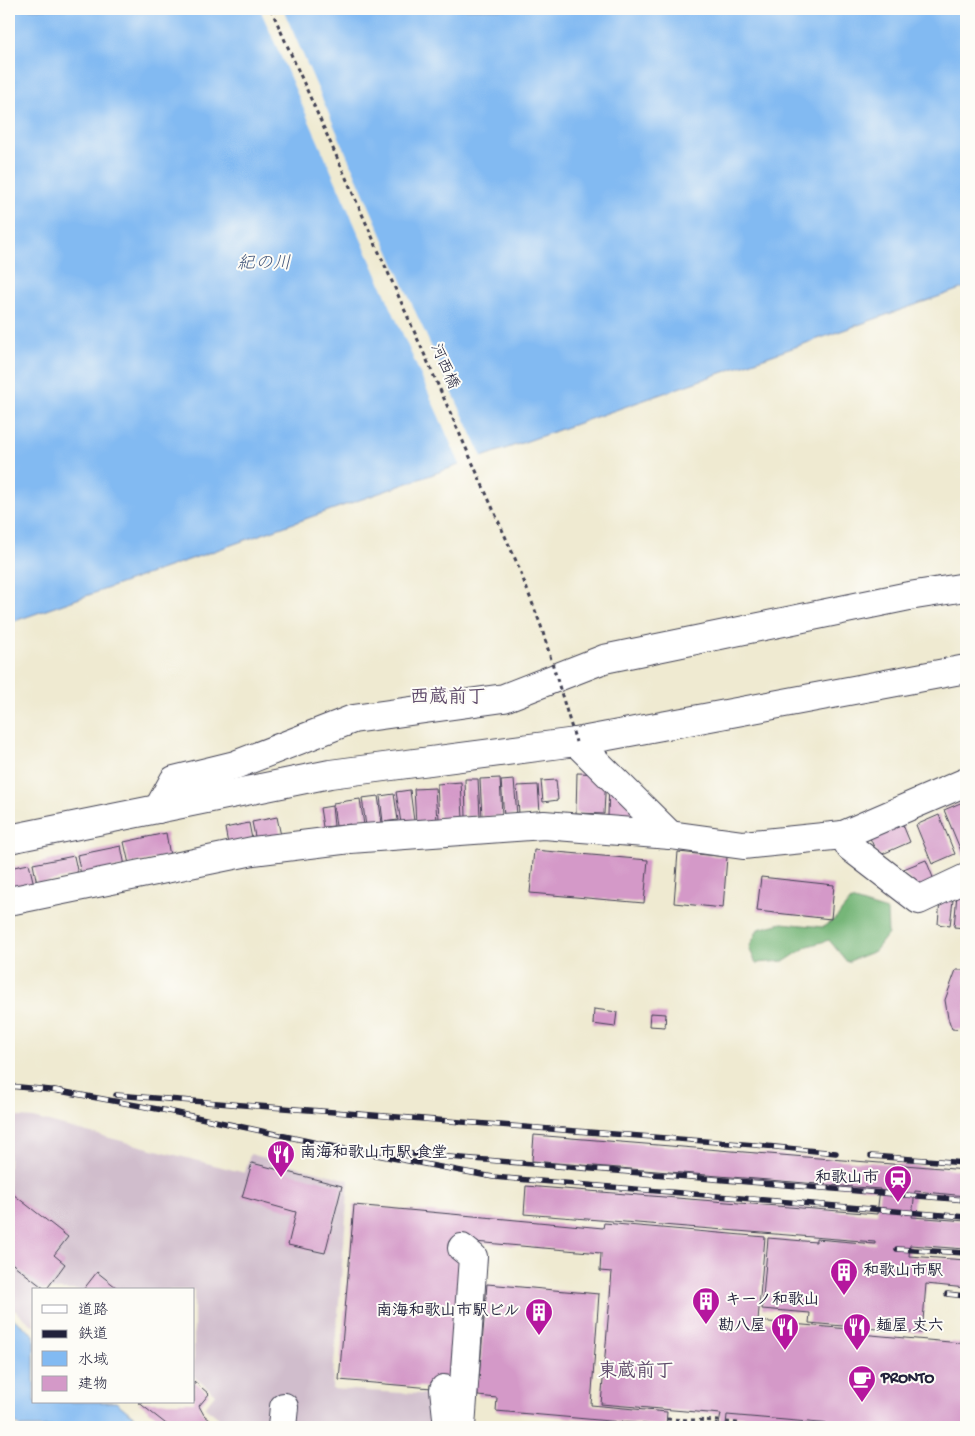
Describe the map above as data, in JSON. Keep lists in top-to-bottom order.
{
  "streets": {
    "path": ["河西橋"]
  },
  "districts": ["西蔵前丁", "東蔵前丁"],
  "water": ["紀の川"],
  "places": {
    "restaurant": ["南海和歌山市駅 食堂", "勘八屋", "麺屋 丈六"],
    "station": ["和歌山市"],
    "building": ["和歌山市駅", "キーノ和歌山", "南海和歌山市駅ビル"],
    "cafe": ["PRONTO"]
  },
  "legend": [
    "道路",
    "鉄道",
    "水域",
    "建物"
  ]
}
